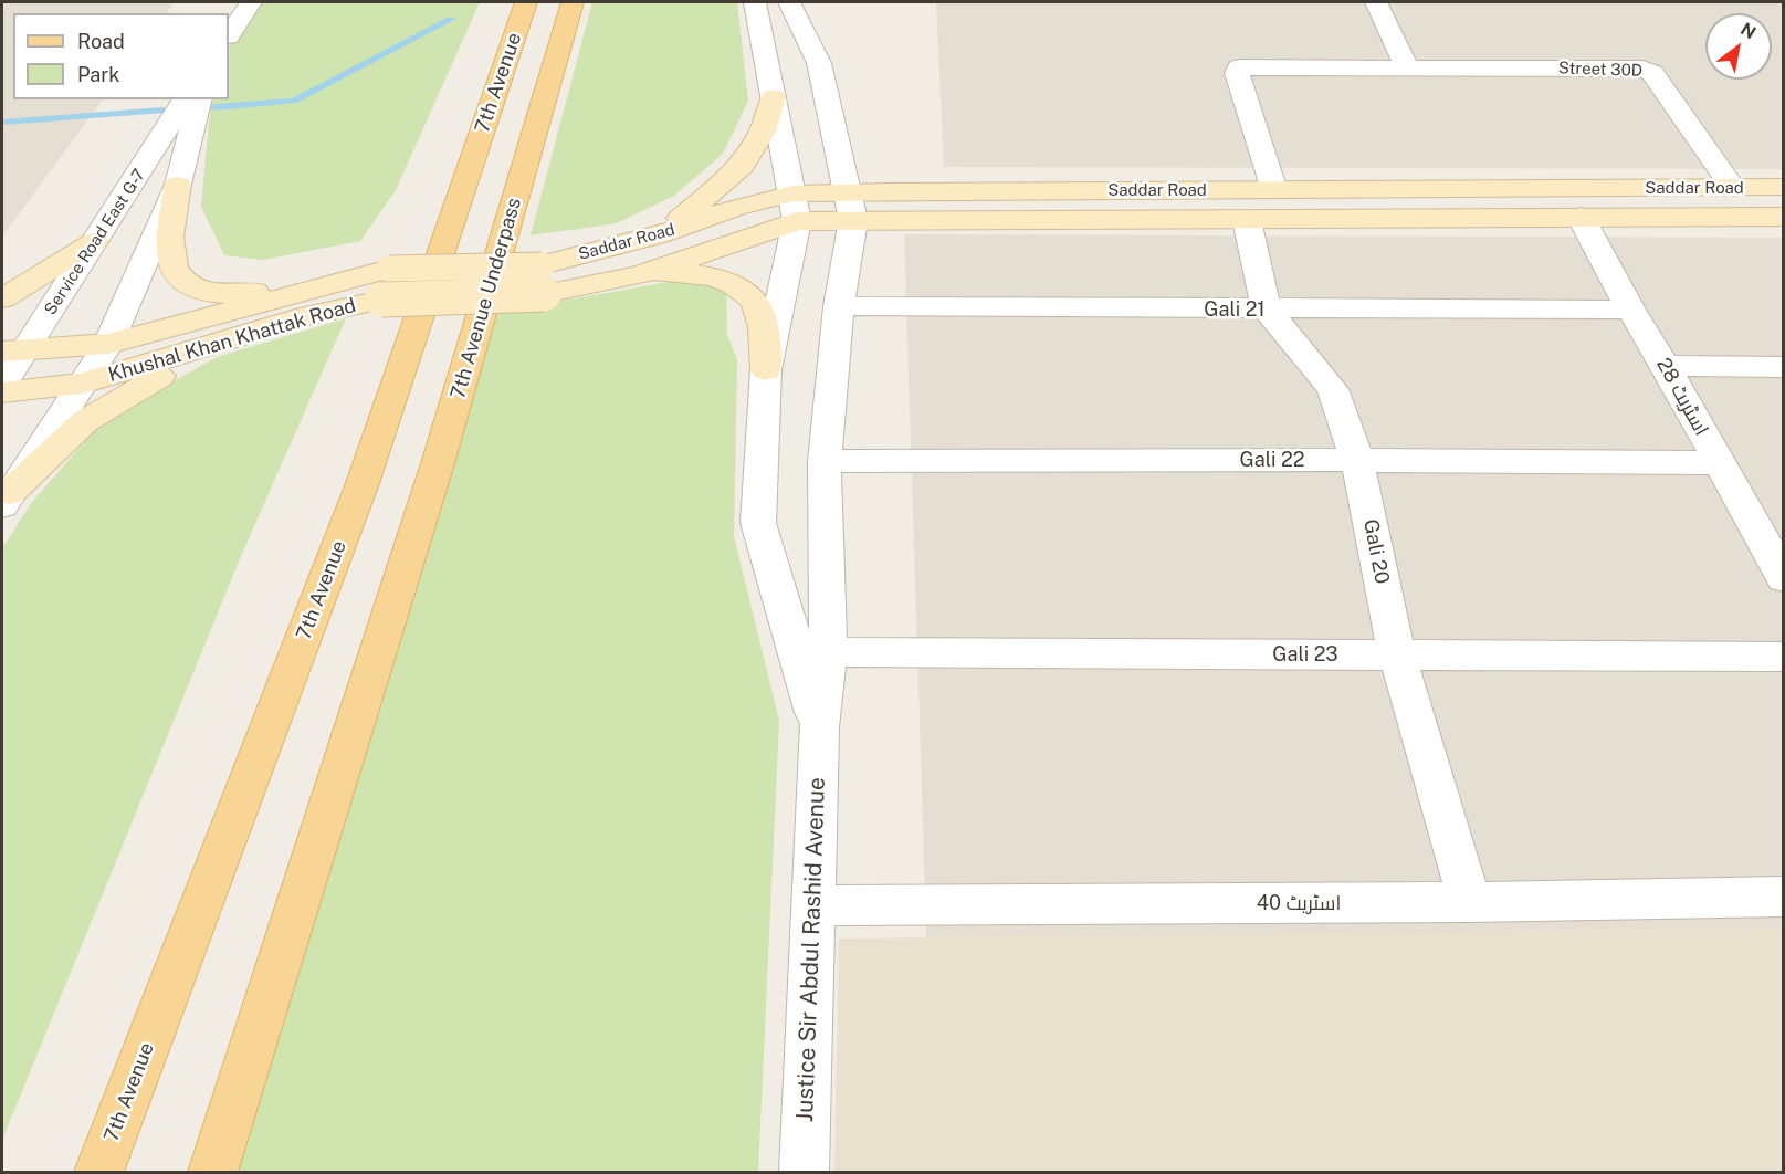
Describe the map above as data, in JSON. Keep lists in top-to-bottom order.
{
  "streets": {
    "main road": ["7th Avenue", "7th Avenue Underpass"],
    "street": [
      "Street 30D",
      "Saddar Road",
      "Service Road East G-7",
      "Gali 21",
      "Khushal Khan Khattak Road",
      "اسٹریٹ 28",
      "Gali 22",
      "Gali 20",
      "Gali 23",
      "اسٹریٹ 40",
      "Justice Sir Abdul Rashid Avenue"
    ]
  },
  "crossings": [
    ["Street 30D", "Saddar Road"],
    ["Saddar Road", "Khushal Khan Khattak Road"],
    ["Saddar Road", "اسٹریٹ 28"],
    ["Saddar Road", "Gali 20"],
    ["Saddar Road", "Justice Sir Abdul Rashid Avenue"],
    ["Service Road East G-7", "Khushal Khan Khattak Road"],
    ["Gali 21", "اسٹریٹ 28"],
    ["Gali 21", "Gali 20"],
    ["Gali 21", "Justice Sir Abdul Rashid Avenue"],
    ["اسٹریٹ 28", "Gali 22"],
    ["Gali 22", "Gali 20"],
    ["Gali 22", "Justice Sir Abdul Rashid Avenue"],
    ["Gali 20", "Gali 23"],
    ["Gali 20", "اسٹریٹ 40"],
    ["Gali 23", "Justice Sir Abdul Rashid Avenue"],
    ["اسٹریٹ 40", "Justice Sir Abdul Rashid Avenue"]
  ],
  "legend": ["Road", "Park"],
  "north": "top right"
}
